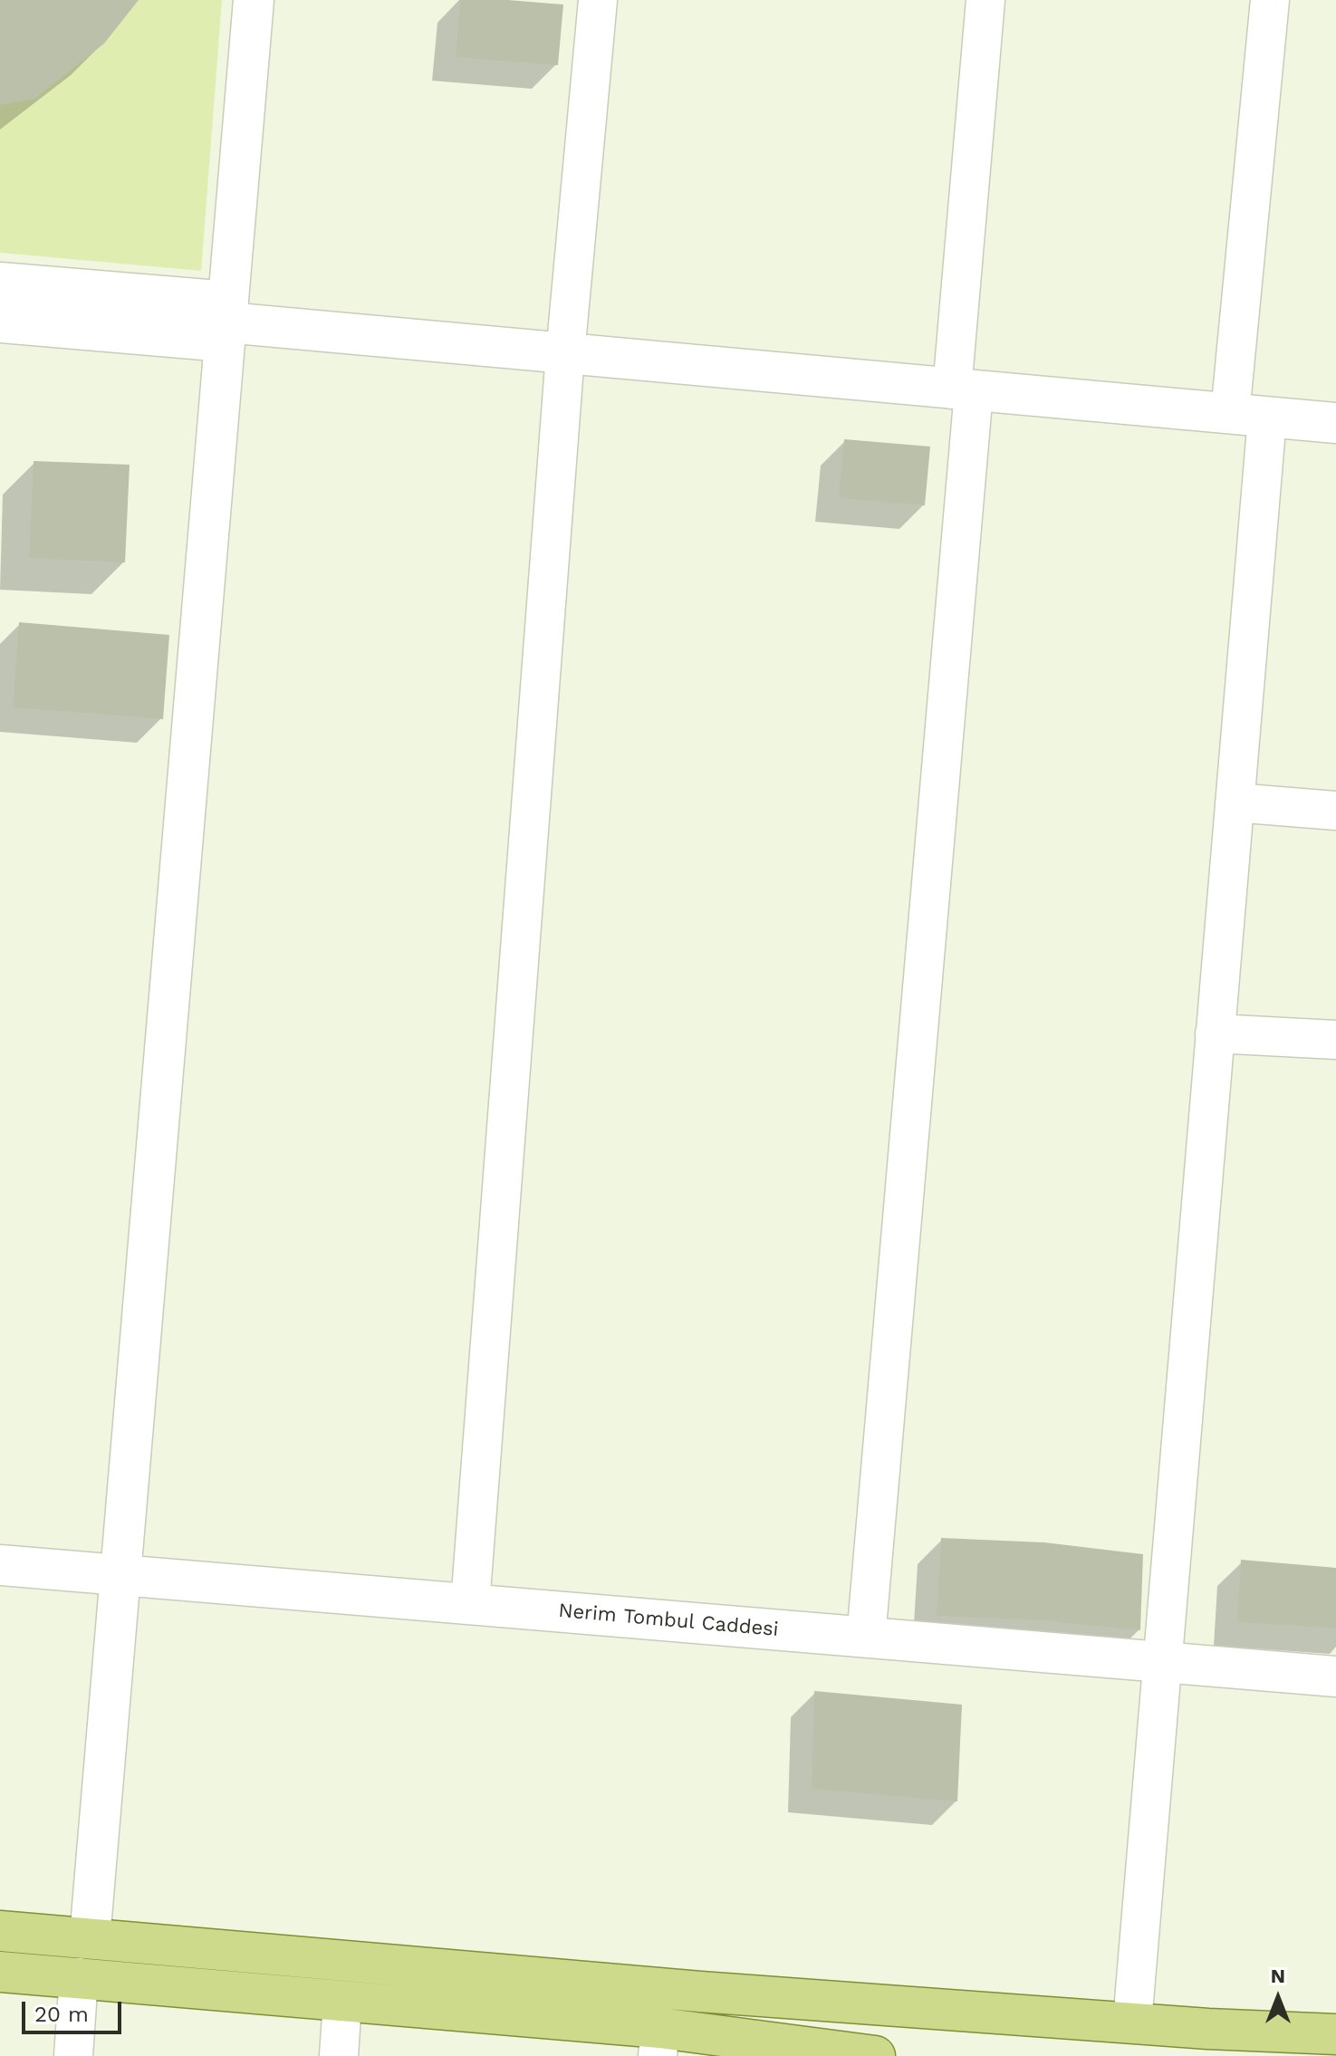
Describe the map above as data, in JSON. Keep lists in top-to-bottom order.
{
  "streets": {
    "street": ["Nerim Tombul Caddesi"]
  },
  "scale_bar": "20 m",
  "north": "top"
}
